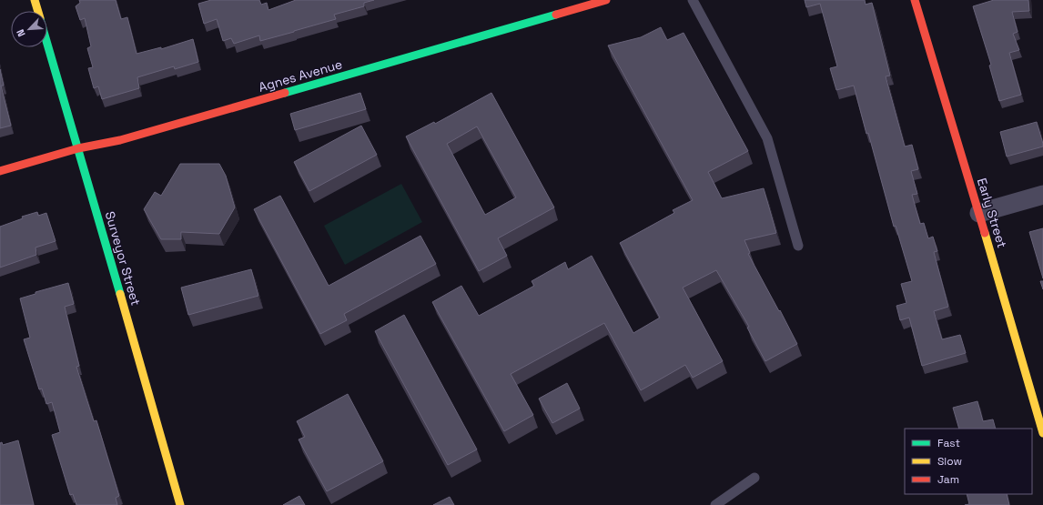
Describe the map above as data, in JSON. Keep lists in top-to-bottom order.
{
  "streets": {
    "street": ["Agnes Avenue", "Early Street", "Surveyor Street"]
  },
  "crossings": [
    ["Agnes Avenue", "Surveyor Street"]
  ],
  "legend": ["Fast", "Slow", "Jam"],
  "north": "bottom left"
}
